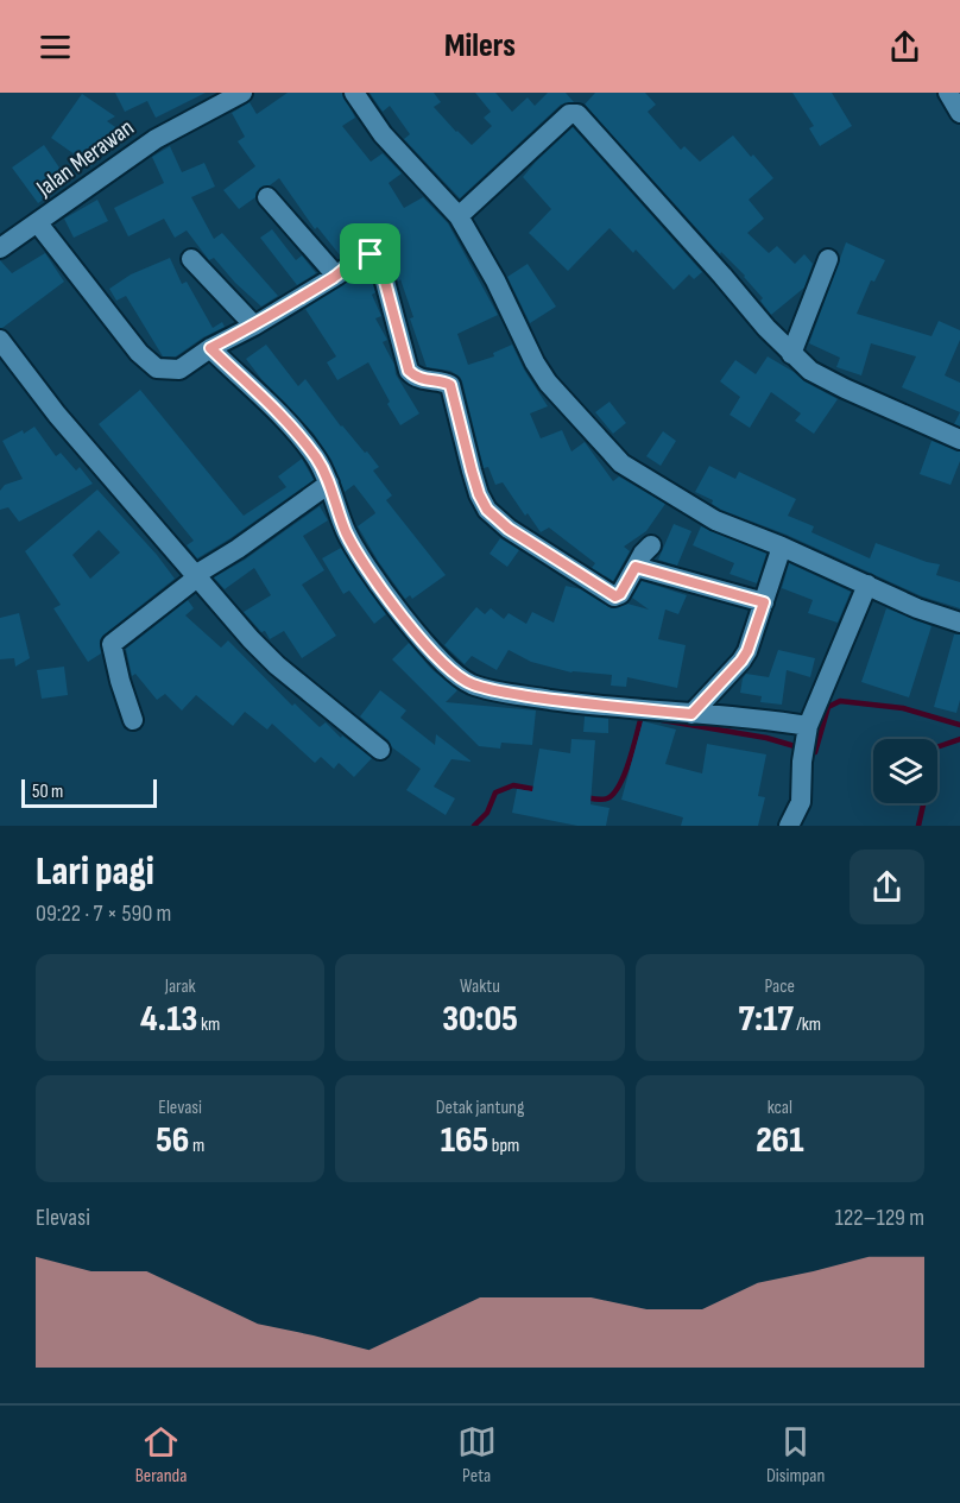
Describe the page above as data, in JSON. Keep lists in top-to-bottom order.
{
  "streets": {
    "street": ["Jalan Merawan"]
  },
  "scale_bar": "50 m",
  "page": {
    "header": "Milers",
    "scale": "50 m",
    "heading": ["Lari pagi", "09:22 · 7 × 590 m"],
    "stats": [
      ["Jarak", "4.13 km"],
      ["Waktu", "30:05"],
      ["Pace", "7:17 /km"],
      ["Elevasi", "56 m"],
      ["Detak jantung", "165 bpm"],
      ["kcal", "261"]
    ],
    "chart": ["Elevasi", "122–129 m"],
    "tabs": ["Beranda", "Peta", "Disimpan"]
  }
}
